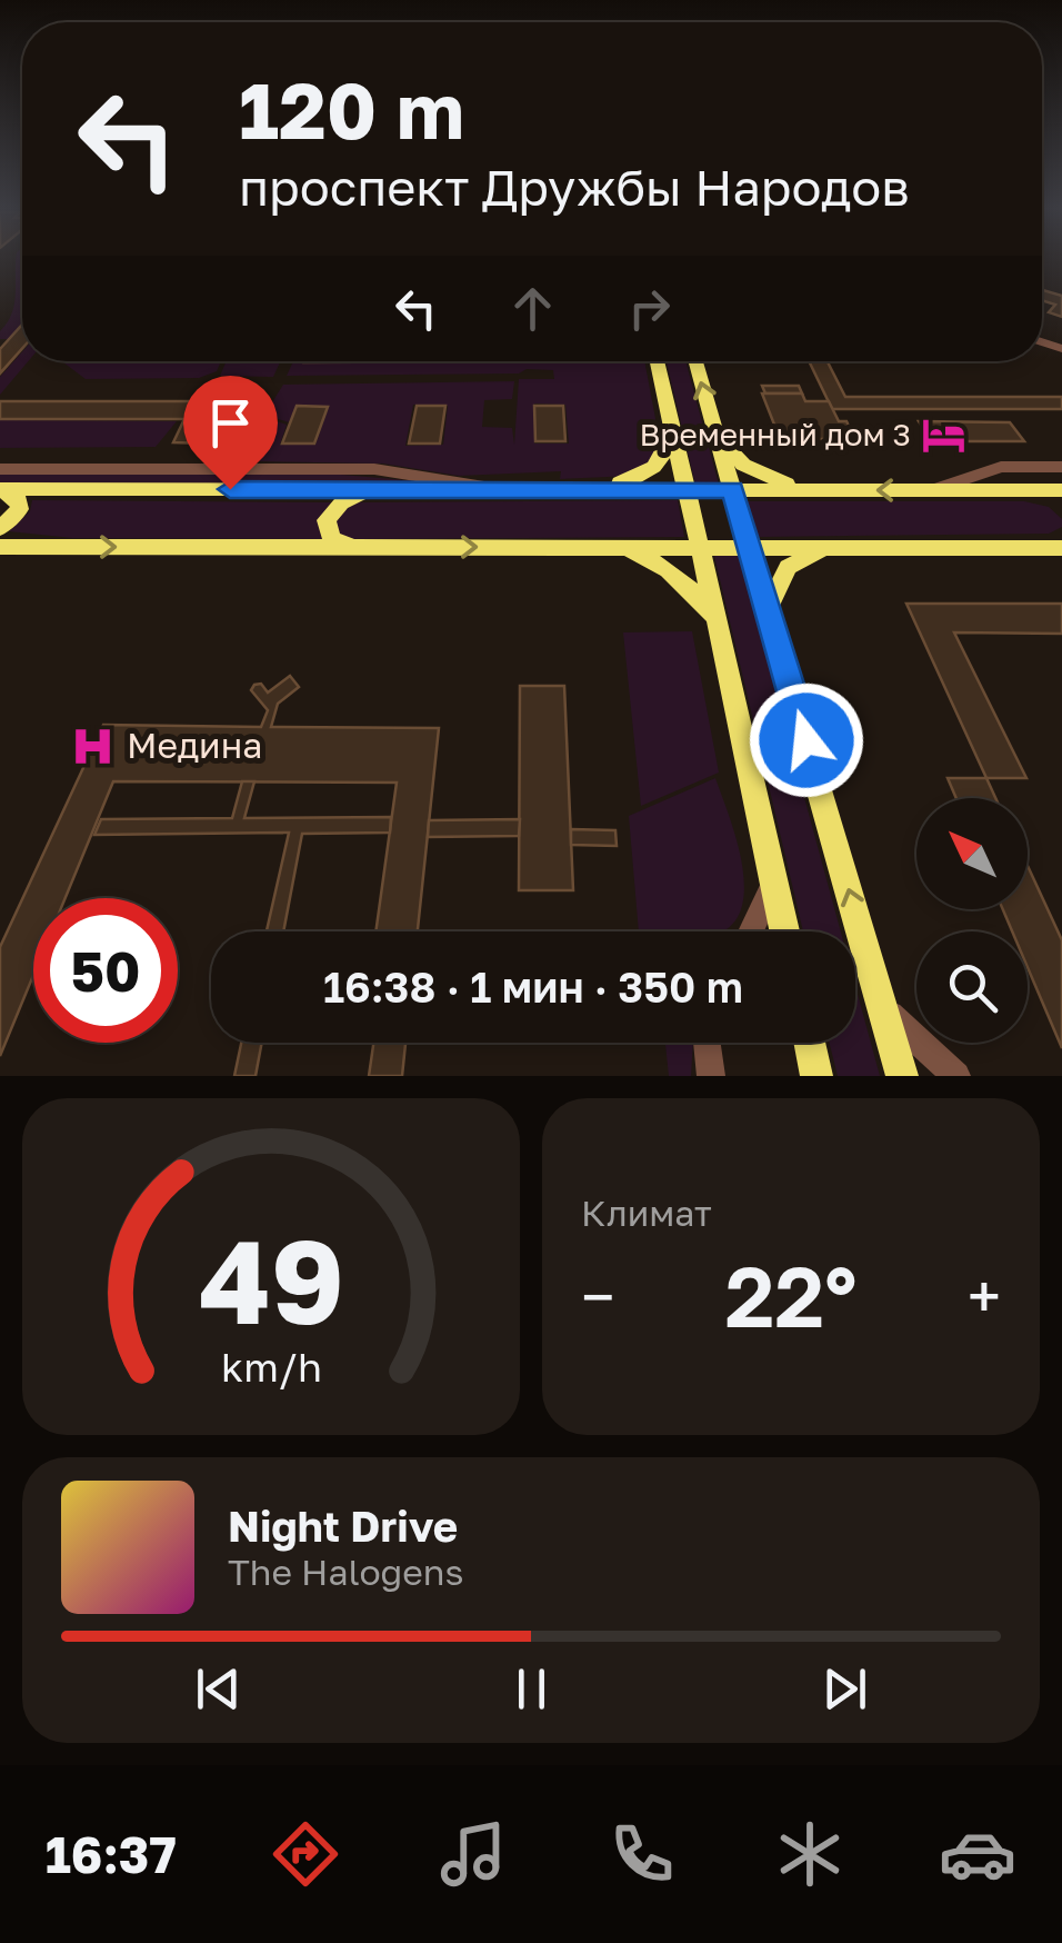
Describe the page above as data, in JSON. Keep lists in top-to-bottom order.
{
  "places": {
    "hotel": ["Временный дом 3"],
    "hospital": ["Медина"]
  },
  "north": "top left",
  "page": {
    "turn": ["120 m", "проспект Дружбы Народов"],
    "limit": "50",
    "trip": "16:38 · 1 мин · 350 m",
    "tile": "Климат",
    "heat": ["−", "22°", "+"],
    "song": ["Night Drive", "The Halogens"],
    "tabs": "16:37",
    "gauge": ["49", "km/h"]
  }
}
